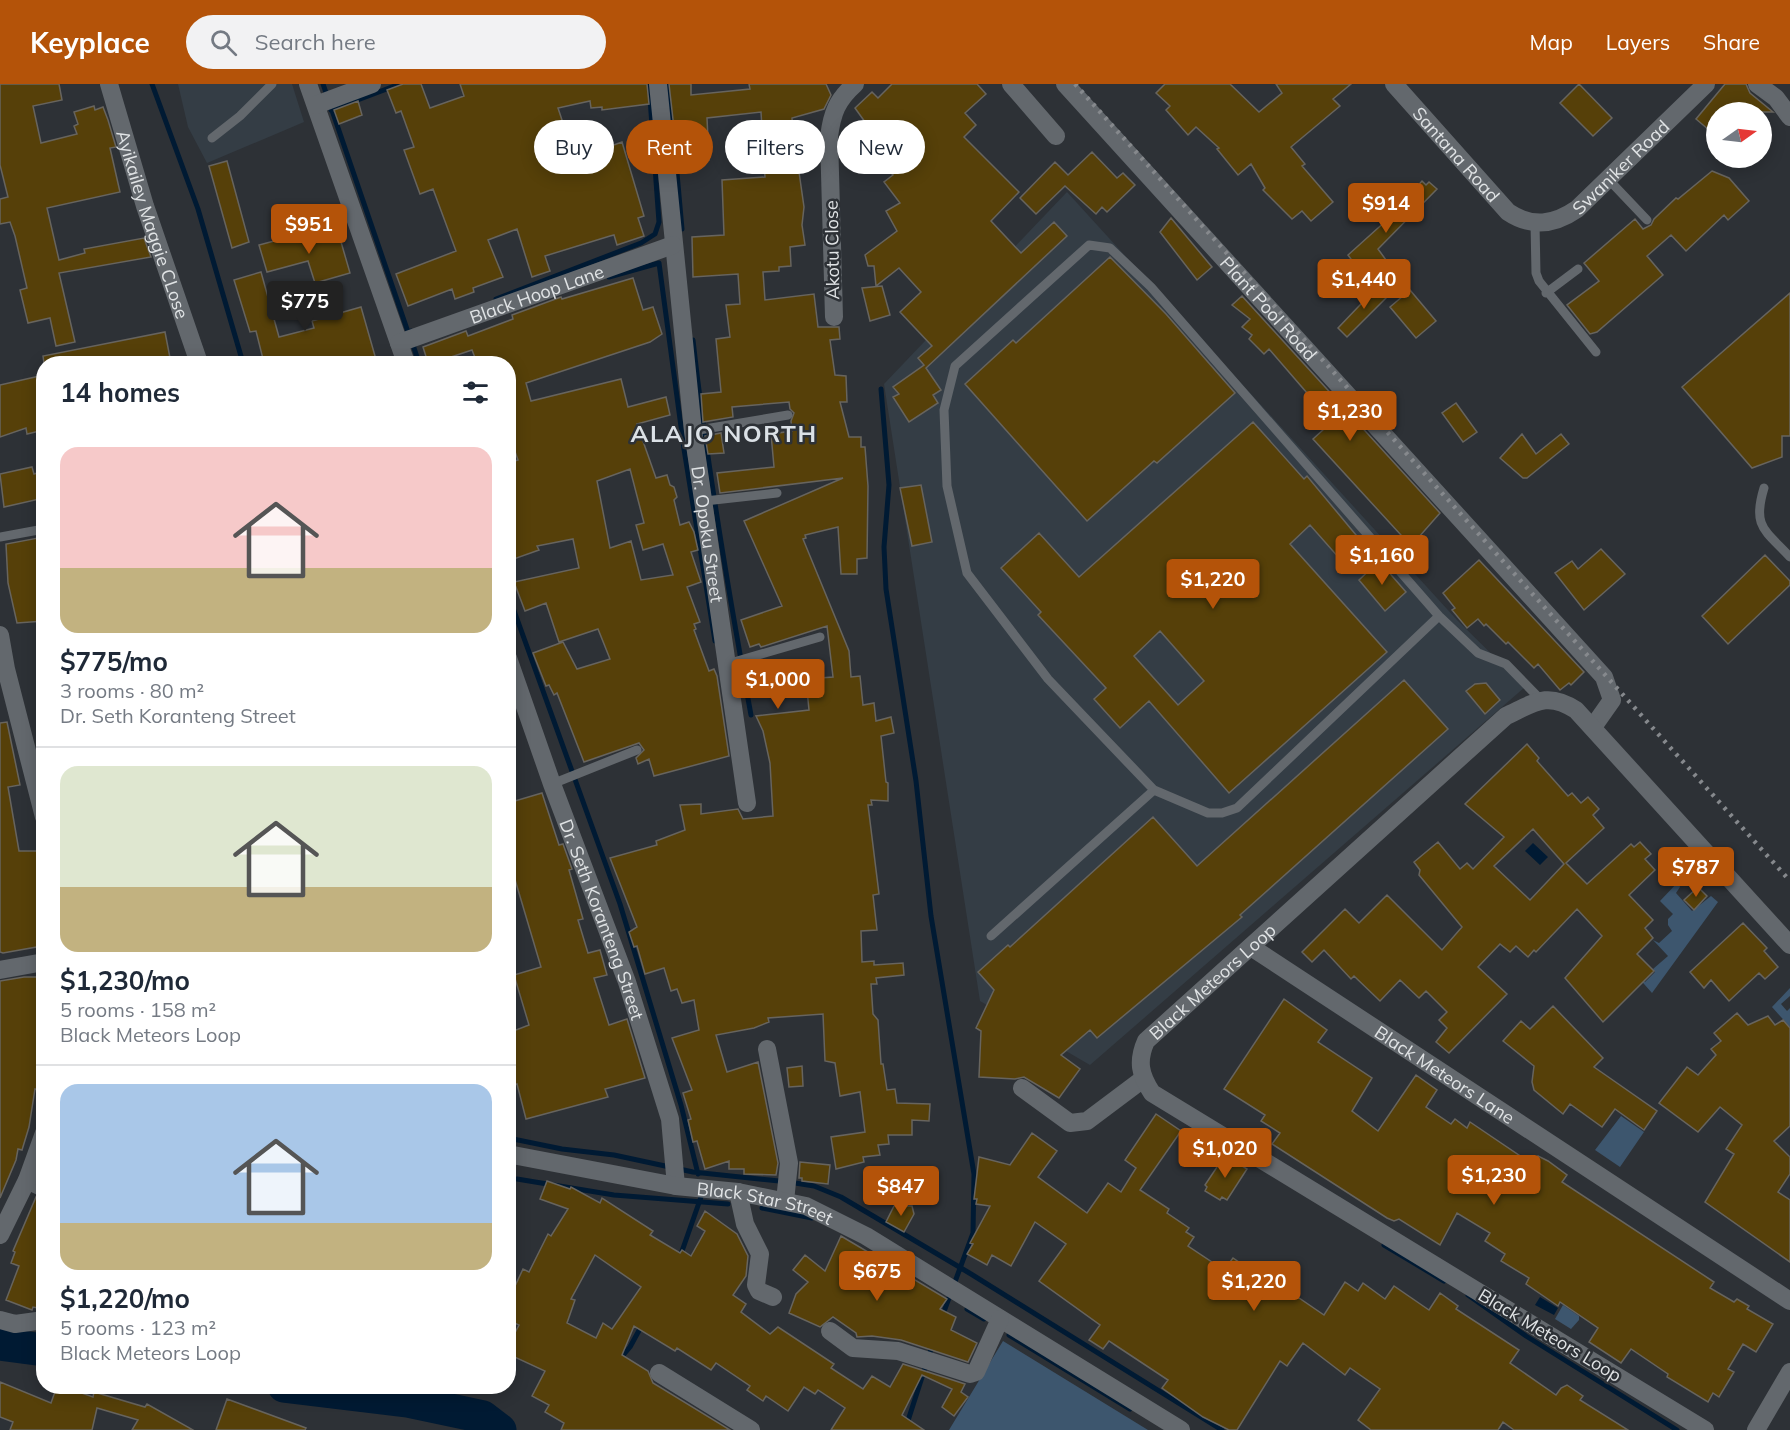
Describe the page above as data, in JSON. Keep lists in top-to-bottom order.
{
  "streets": {
    "street": [
      "Santana Road",
      "Swaniker Road",
      "Ayikailey Maggie CLose",
      "Akotu Close",
      "Black Hoop Lane",
      "Plant Pool Road",
      "Dr. Opoku Street",
      "Dr. Seth Koranteng Street",
      "Black Meteors Loop",
      "Black Meteors Lane",
      "Black Star Street"
    ]
  },
  "crossings": [
    ["Santana Road", "Swaniker Road"],
    ["Black Hoop Lane", "Dr. Opoku Street"],
    ["Dr. Seth Koranteng Street", "Black Star Street"],
    ["Black Meteors Loop", "Black Meteors Lane"]
  ],
  "districts": ["ALAJO NORTH"],
  "north": "right",
  "page": {
    "header": "Keyplace",
    "search": "Search here",
    "nav": ["Map", "Layers", "Share"],
    "chip": [
      "Buy",
      "Rent",
      "Filters",
      "New"
    ],
    "price": [
      "$914",
      "$951",
      "$1,440",
      "$775",
      "$1,230",
      "$1,160",
      "$1,220",
      "$1,000",
      "$787",
      "$1,020",
      "$1,230",
      "$847",
      "$675",
      "$1,220"
    ],
    "heading": "14 homes",
    "list": [
      {
        "name": "$775/mo",
        "note": "3 rooms · 80 m² · Dr. Seth Koranteng Street"
      },
      {
        "name": "$1,230/mo",
        "note": "5 rooms · 158 m² · Black Meteors Loop"
      },
      {
        "name": "$1,220/mo",
        "note": "5 rooms · 123 m² · Black Meteors Loop"
      }
    ]
  }
}
